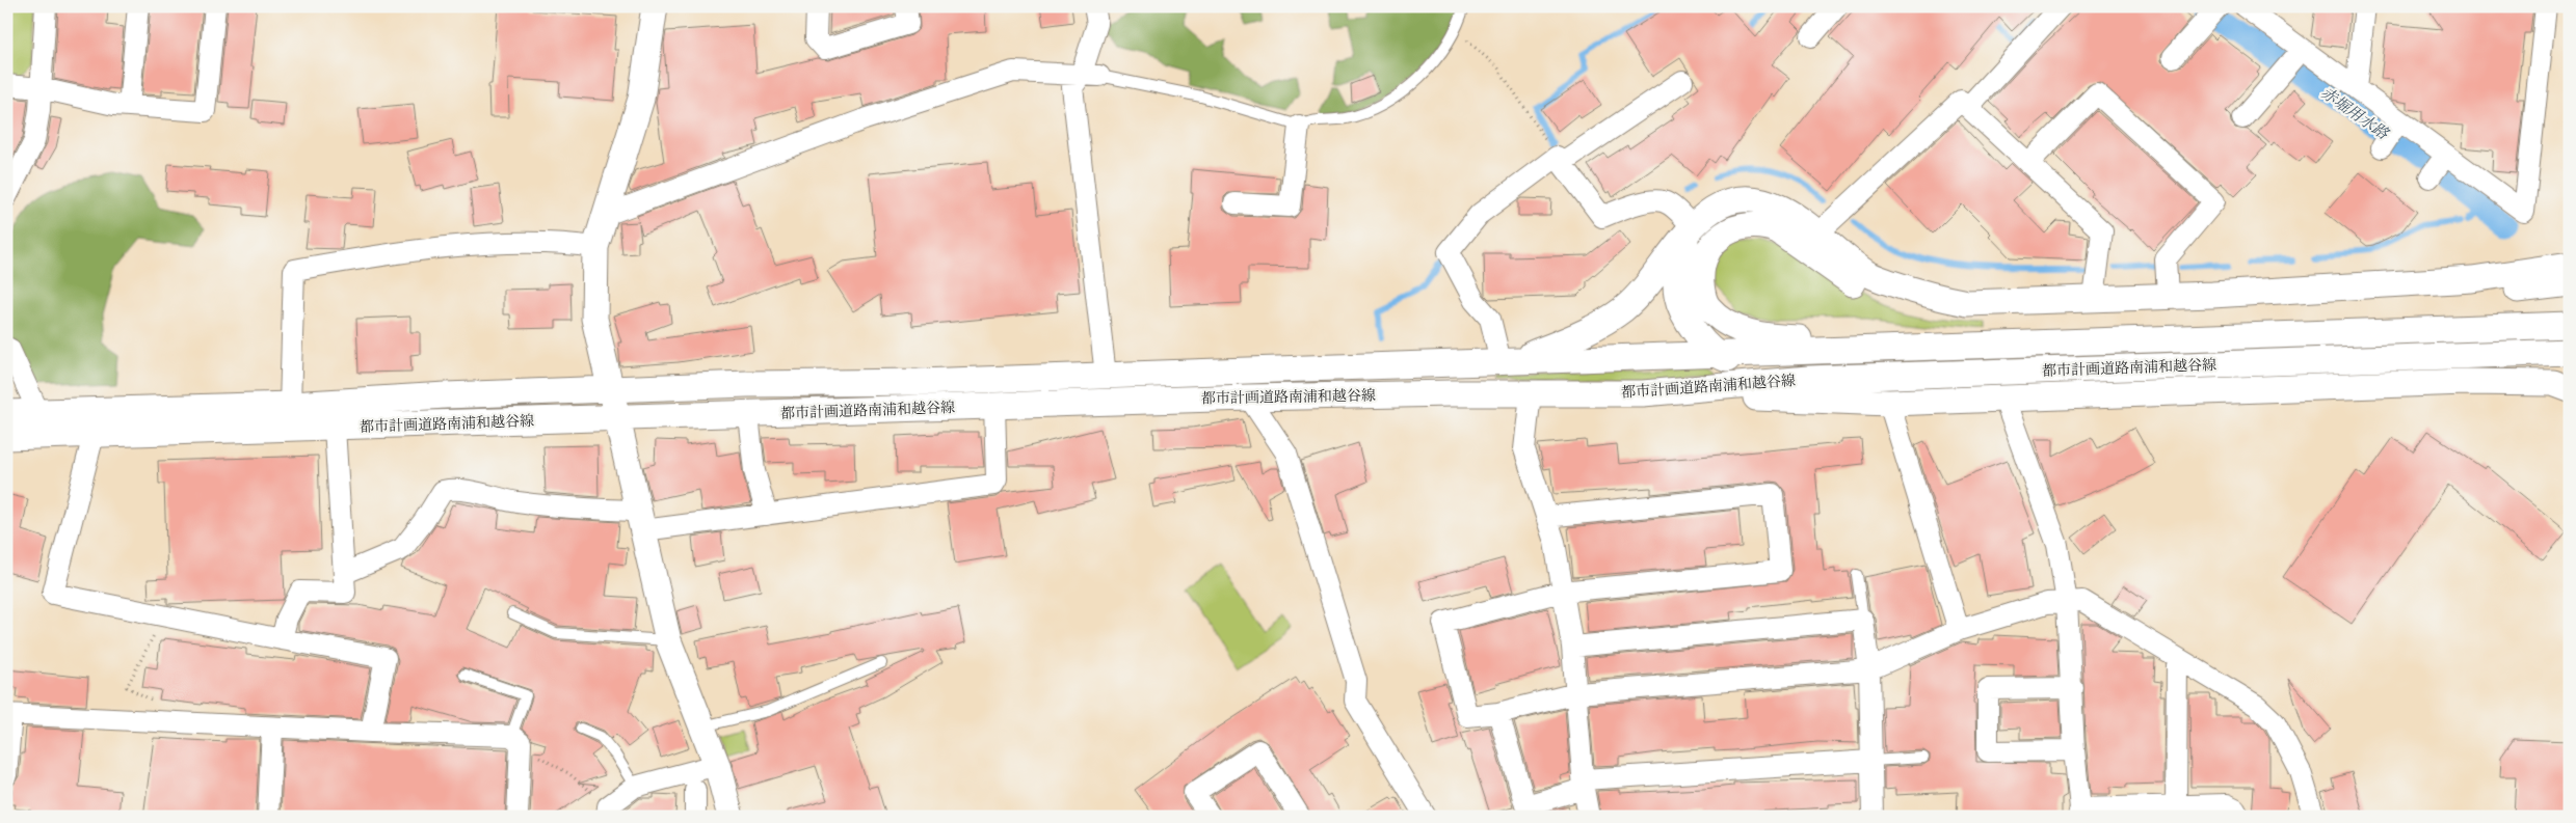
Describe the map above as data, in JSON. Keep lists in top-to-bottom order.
{
  "streets": {
    "street": ["都市計画道路南浦和越谷線"]
  },
  "water": ["赤堀用水路"]
}
